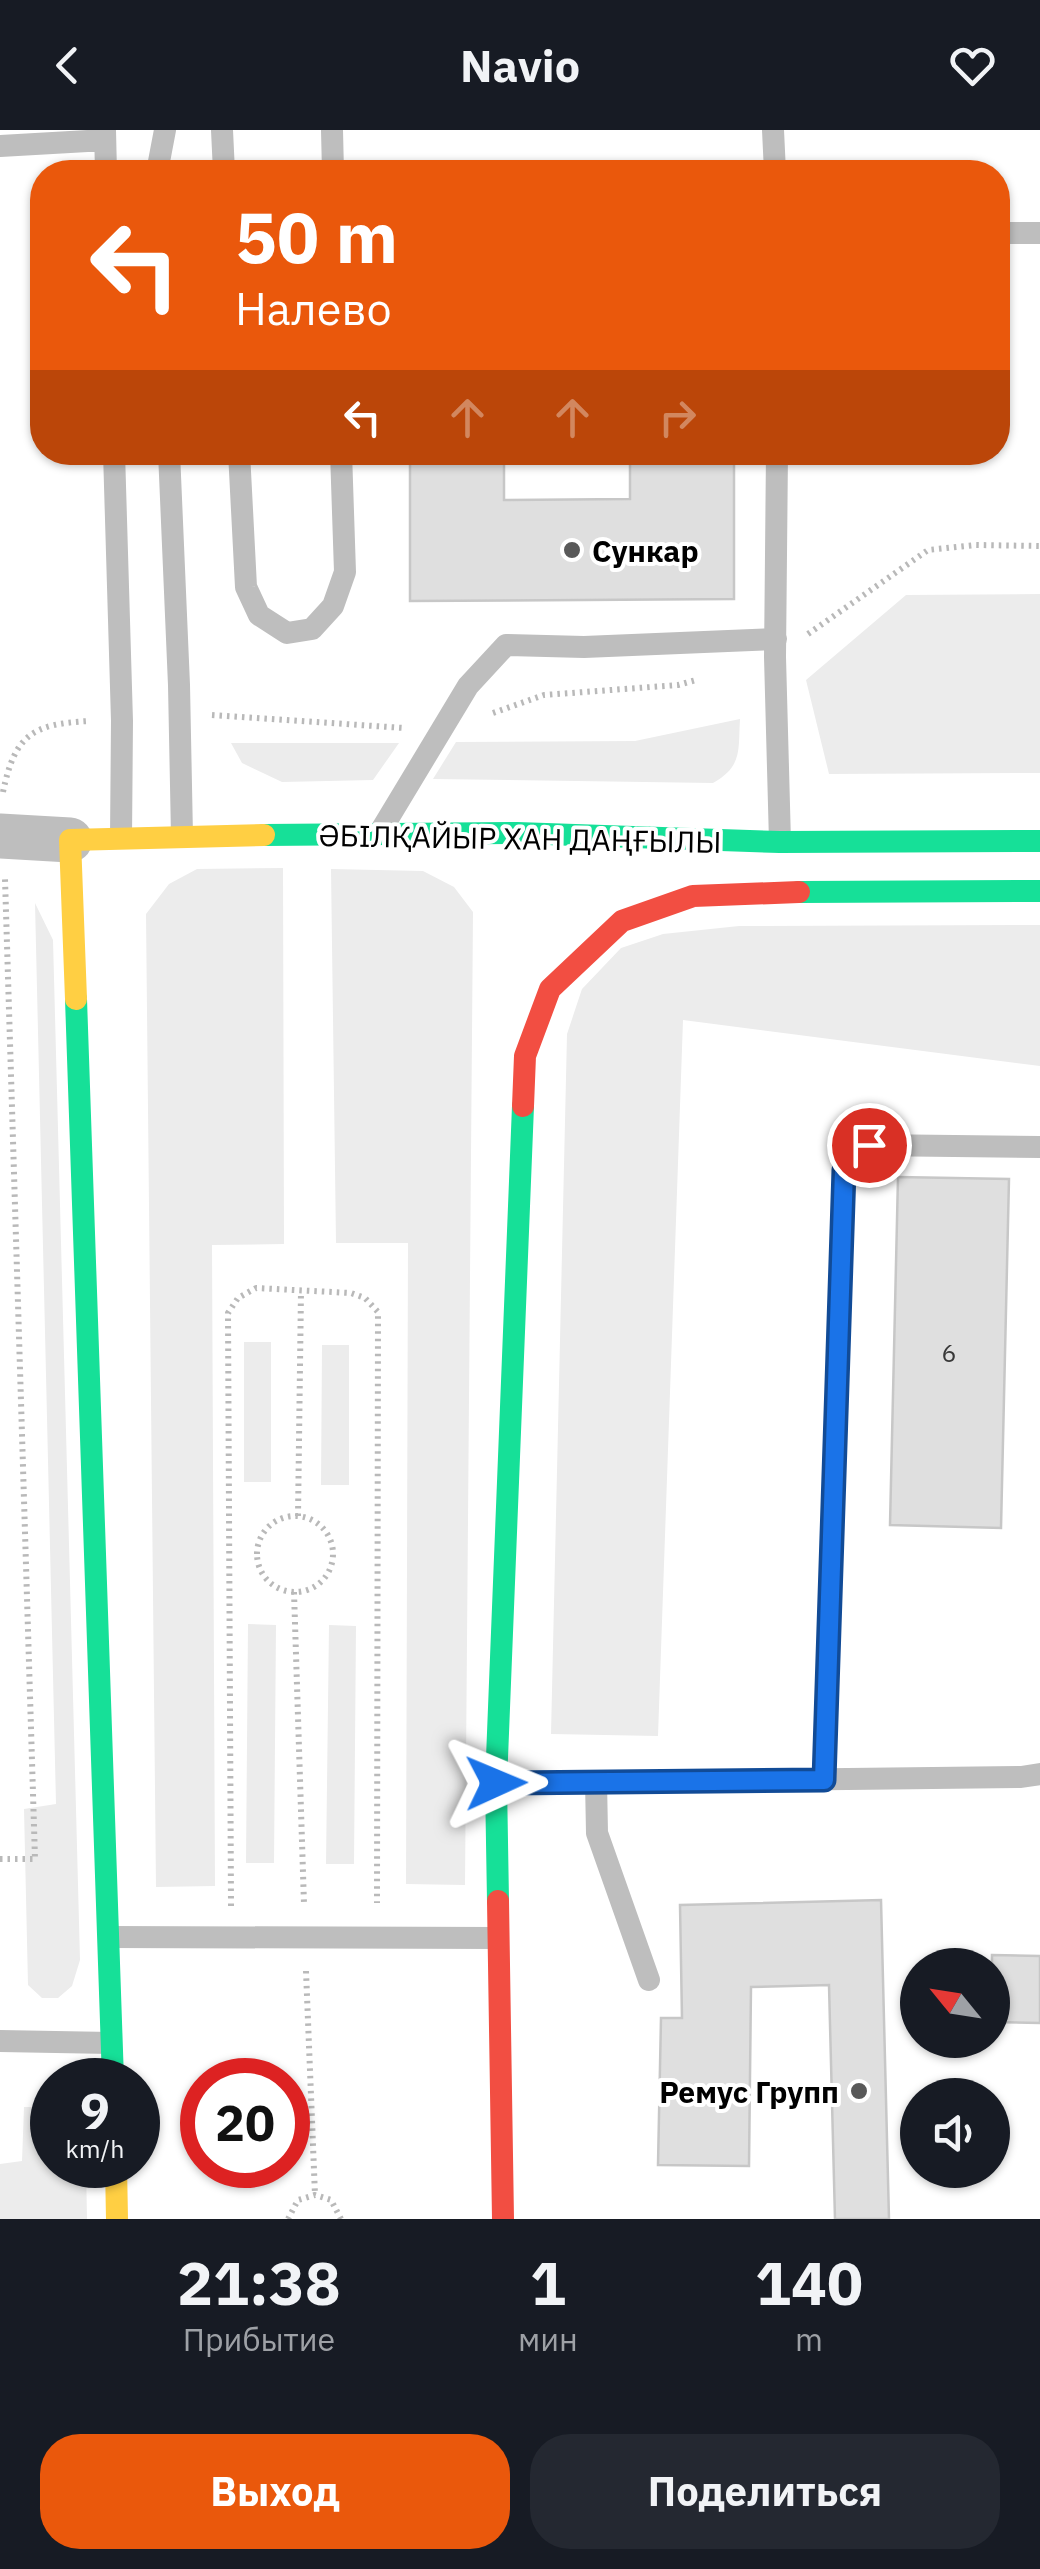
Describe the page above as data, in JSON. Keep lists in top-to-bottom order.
{
  "streets": {
    "street": ["ӘБІЛҚАЙЫР ХАН ДАҢҒЫЛЫ"]
  },
  "places": ["Сункар", "Ремус Групп"],
  "house_numbers": ["6"],
  "north": "top left",
  "page": {
    "header": "Navio",
    "turn": ["50 m", "Налево"],
    "speed": "9 km/h",
    "limit": "20",
    "eta": [
      "21:38",
      "Прибытие",
      "1",
      "мин",
      "140",
      "m"
    ],
    "buttons": ["Выход", "Поделиться"]
  }
}
